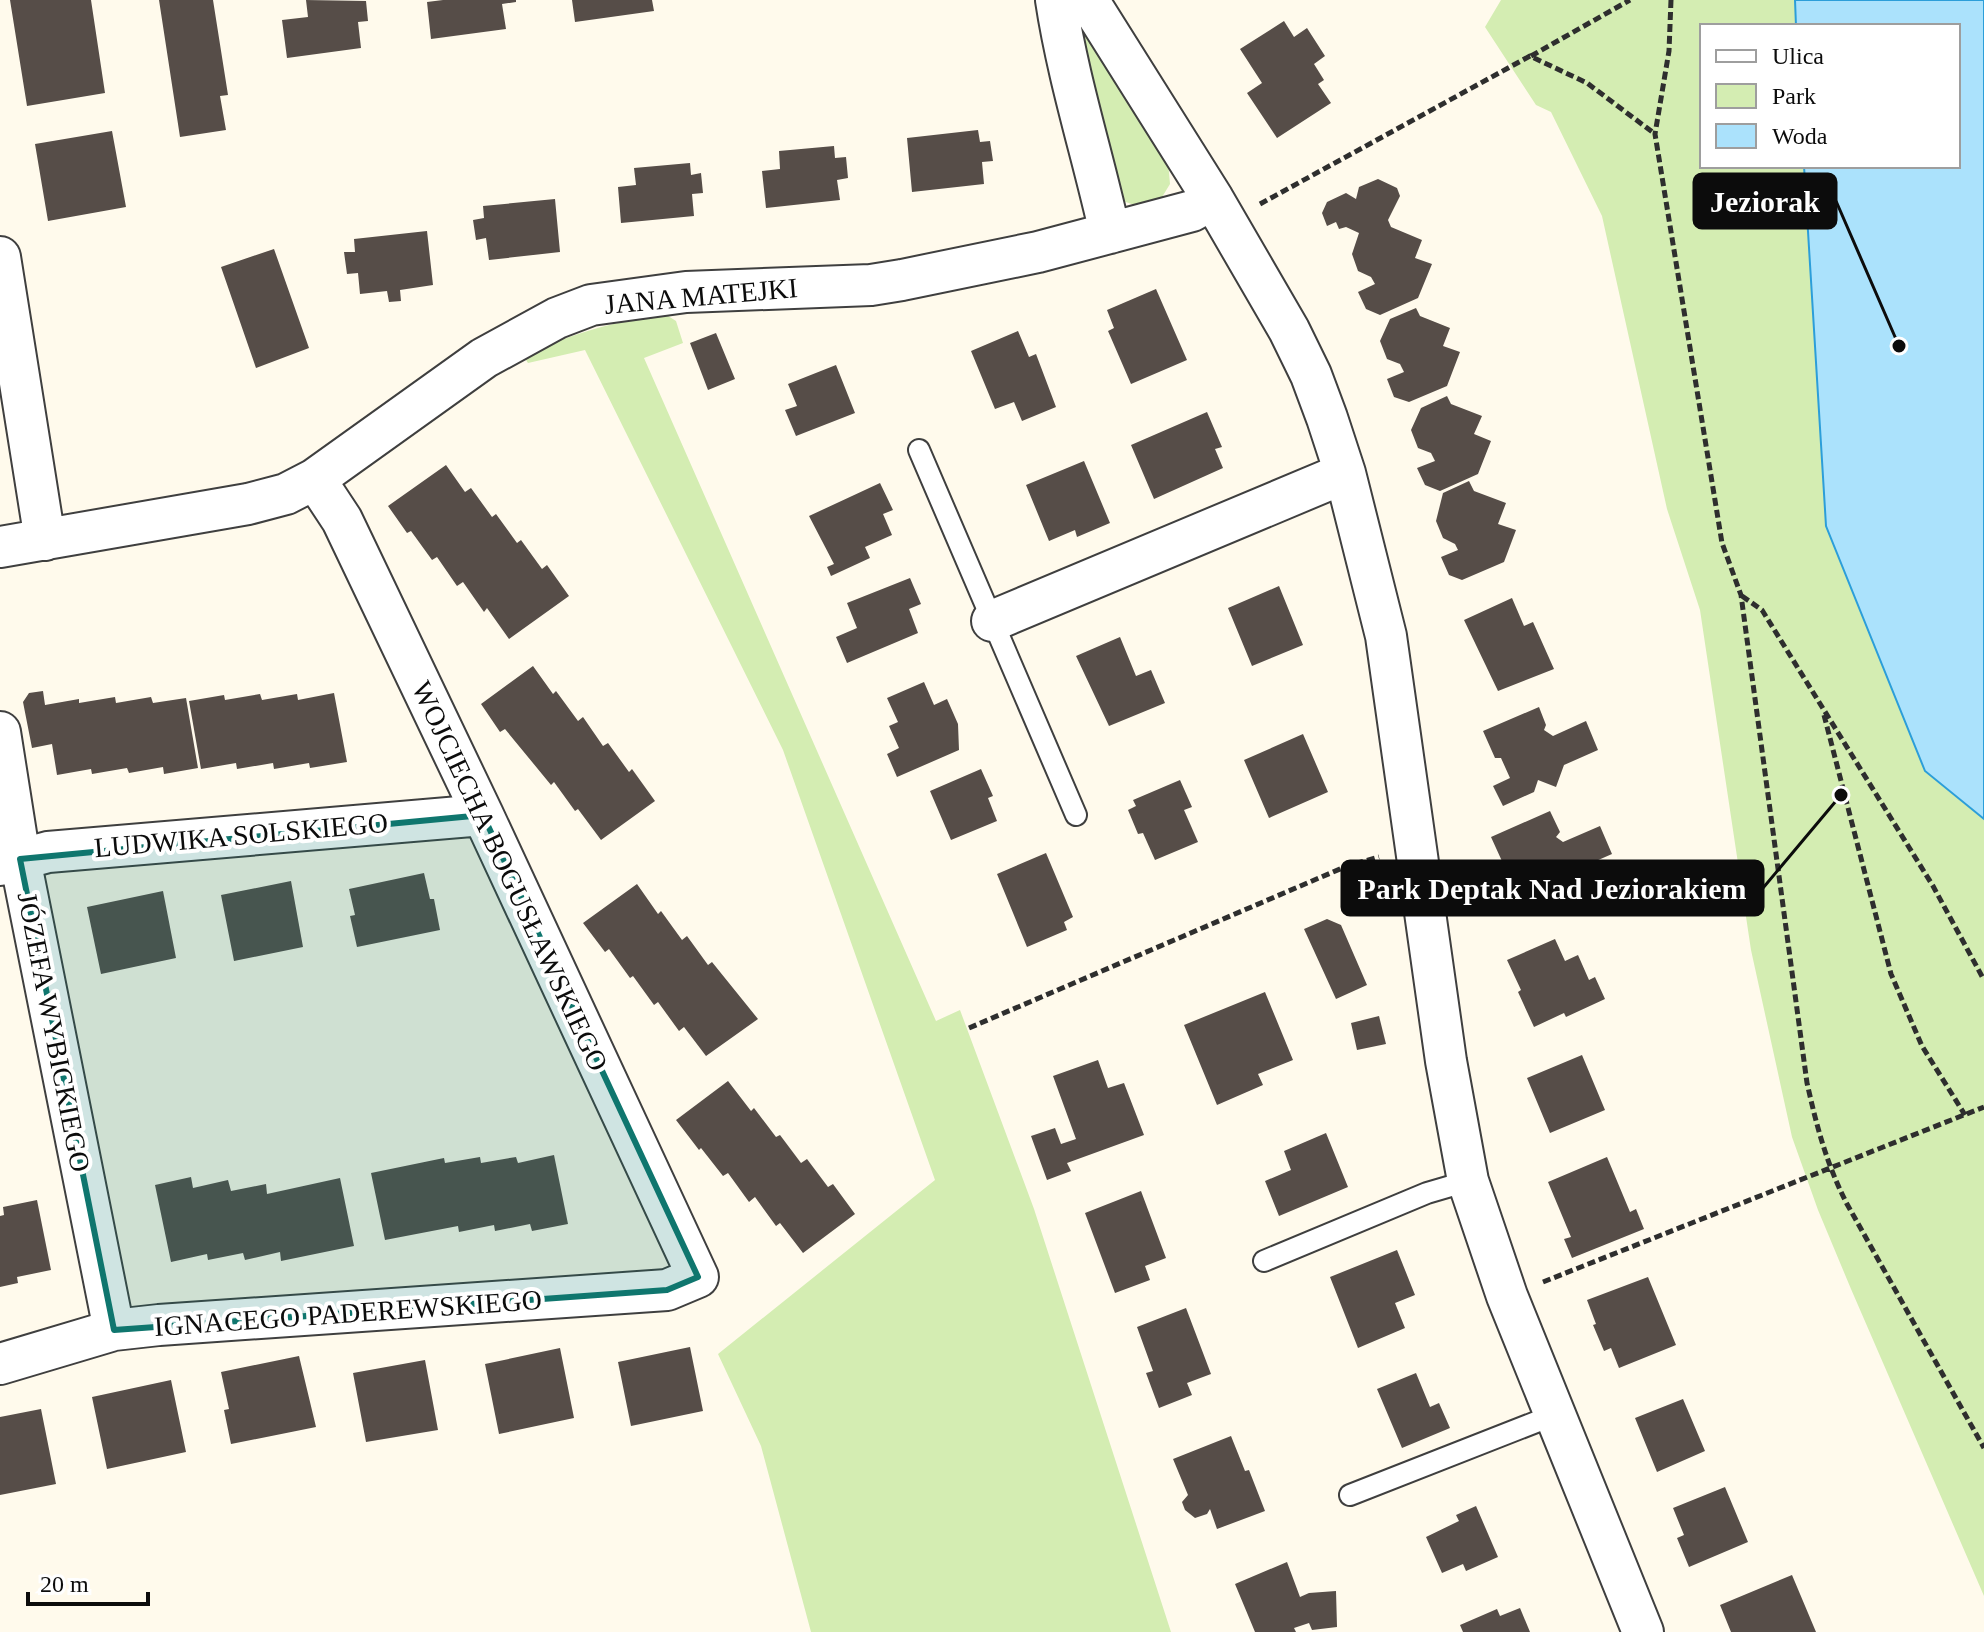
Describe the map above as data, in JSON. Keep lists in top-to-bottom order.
{
  "streets": {
    "street": [
      "JANA MATEJKI",
      "LUDWIKA SOLSKIEGO",
      "WOJCIECHA BOGUSŁAWSKIEGO",
      "JÓZEFA WYBICKIEGO",
      "IGNACEGO PADEREWSKIEGO"
    ]
  },
  "crossings": [
    ["JANA MATEJKI", "WOJCIECHA BOGUSŁAWSKIEGO"],
    ["LUDWIKA SOLSKIEGO", "WOJCIECHA BOGUSŁAWSKIEGO"],
    ["LUDWIKA SOLSKIEGO", "JÓZEFA WYBICKIEGO"],
    ["WOJCIECHA BOGUSŁAWSKIEGO", "IGNACEGO PADEREWSKIEGO"],
    ["JÓZEFA WYBICKIEGO", "IGNACEGO PADEREWSKIEGO"]
  ],
  "places": ["Jeziorak", "Park Deptak Nad Jeziorakiem"],
  "legend": ["Ulica", "Park", "Woda"],
  "scale_bar": "20 m"
}
